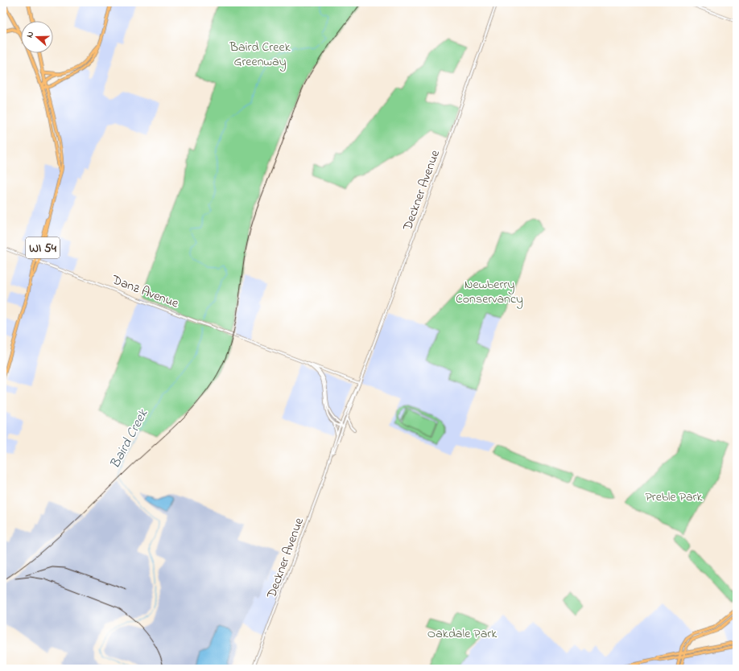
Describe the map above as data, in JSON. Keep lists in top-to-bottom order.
{
  "streets": {
    "highway": ["WI 54"],
    "street": ["Deckner Avenue", "Danz Avenue"]
  },
  "crossings": [
    ["WI 54", "Danz Avenue"]
  ],
  "water": ["Baird Creek"],
  "parks": [
    "Baird Creek Greenway",
    "Newberry Conservancy",
    "Preble Park",
    "Oakdale Park"
  ],
  "north": "left"
}
